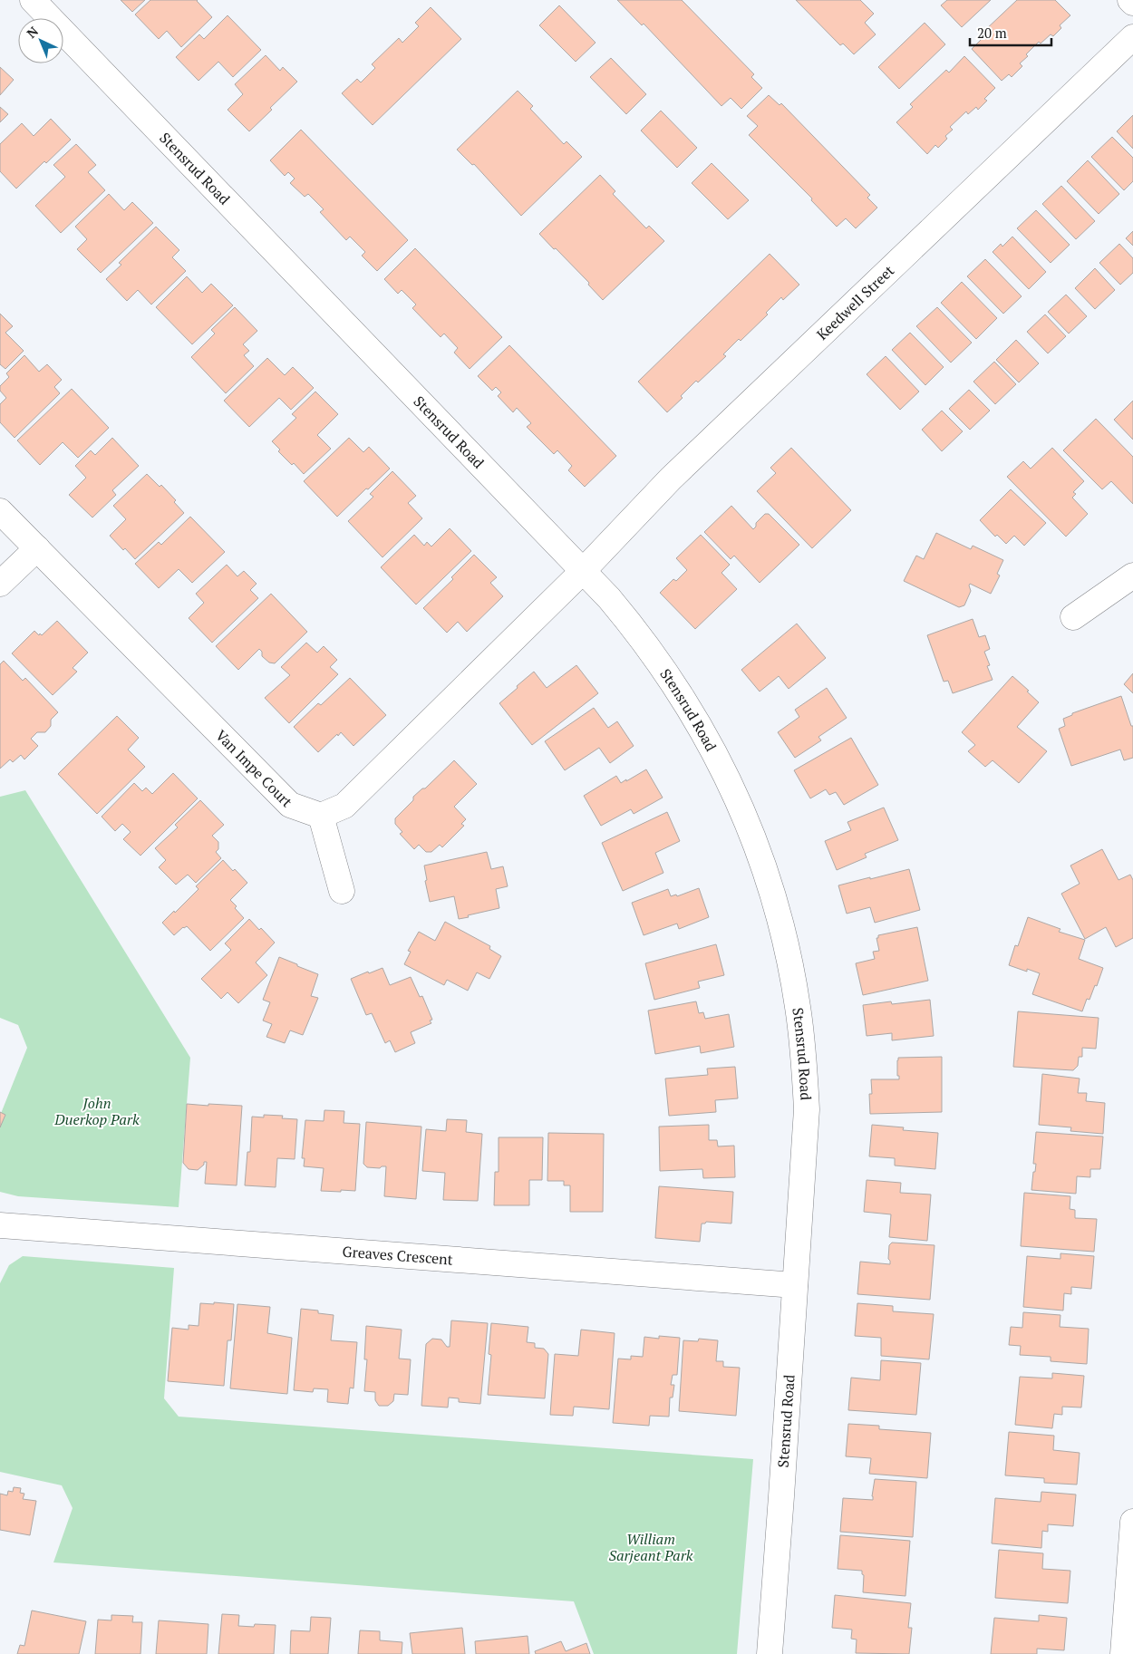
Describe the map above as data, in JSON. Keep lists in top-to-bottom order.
{
  "streets": {
    "street": [
      "Stensrud Road",
      "Keedwell Street",
      "Van Impe Court",
      "Greaves Crescent"
    ]
  },
  "crossings": [
    ["Stensrud Road", "Keedwell Street"],
    ["Stensrud Road", "Greaves Crescent"]
  ],
  "parks": ["John Duerkop Park", "William Sarjeant Park"],
  "scale_bar": "20 m",
  "north": "top left"
}
